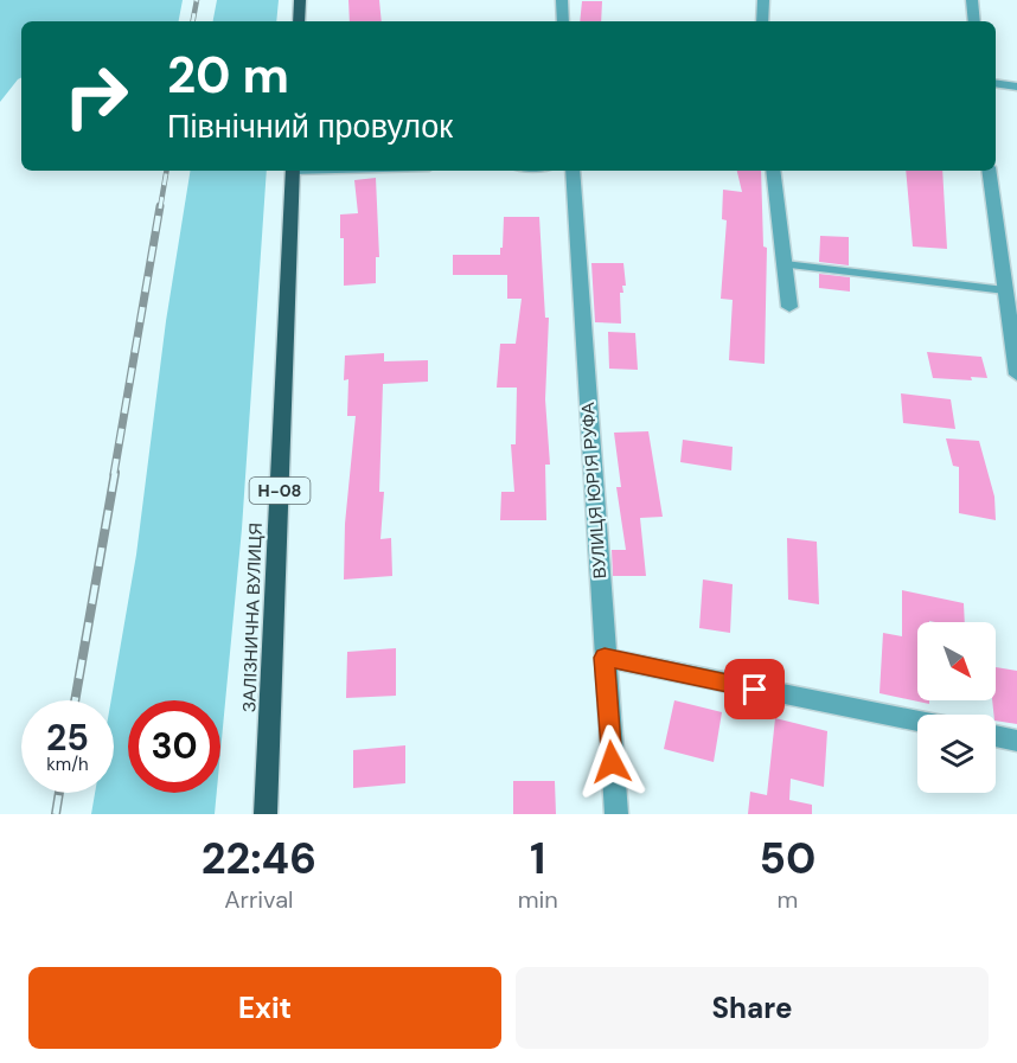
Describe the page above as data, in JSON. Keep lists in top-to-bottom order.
{
  "streets": {
    "main road": ["Н-08", "ЗАЛІЗНИЧНА ВУЛИЦЯ"],
    "street": ["ВУЛИЦЯ ЮРІЯ РУФА"]
  },
  "north": "bottom right",
  "page": {
    "turn": ["20 m", "Північний провулок"],
    "speed": "25 km/h",
    "limit": "30",
    "eta": [
      "22:46",
      "Arrival",
      "1",
      "min",
      "50",
      "m"
    ],
    "buttons": ["Exit", "Share"]
  }
}
